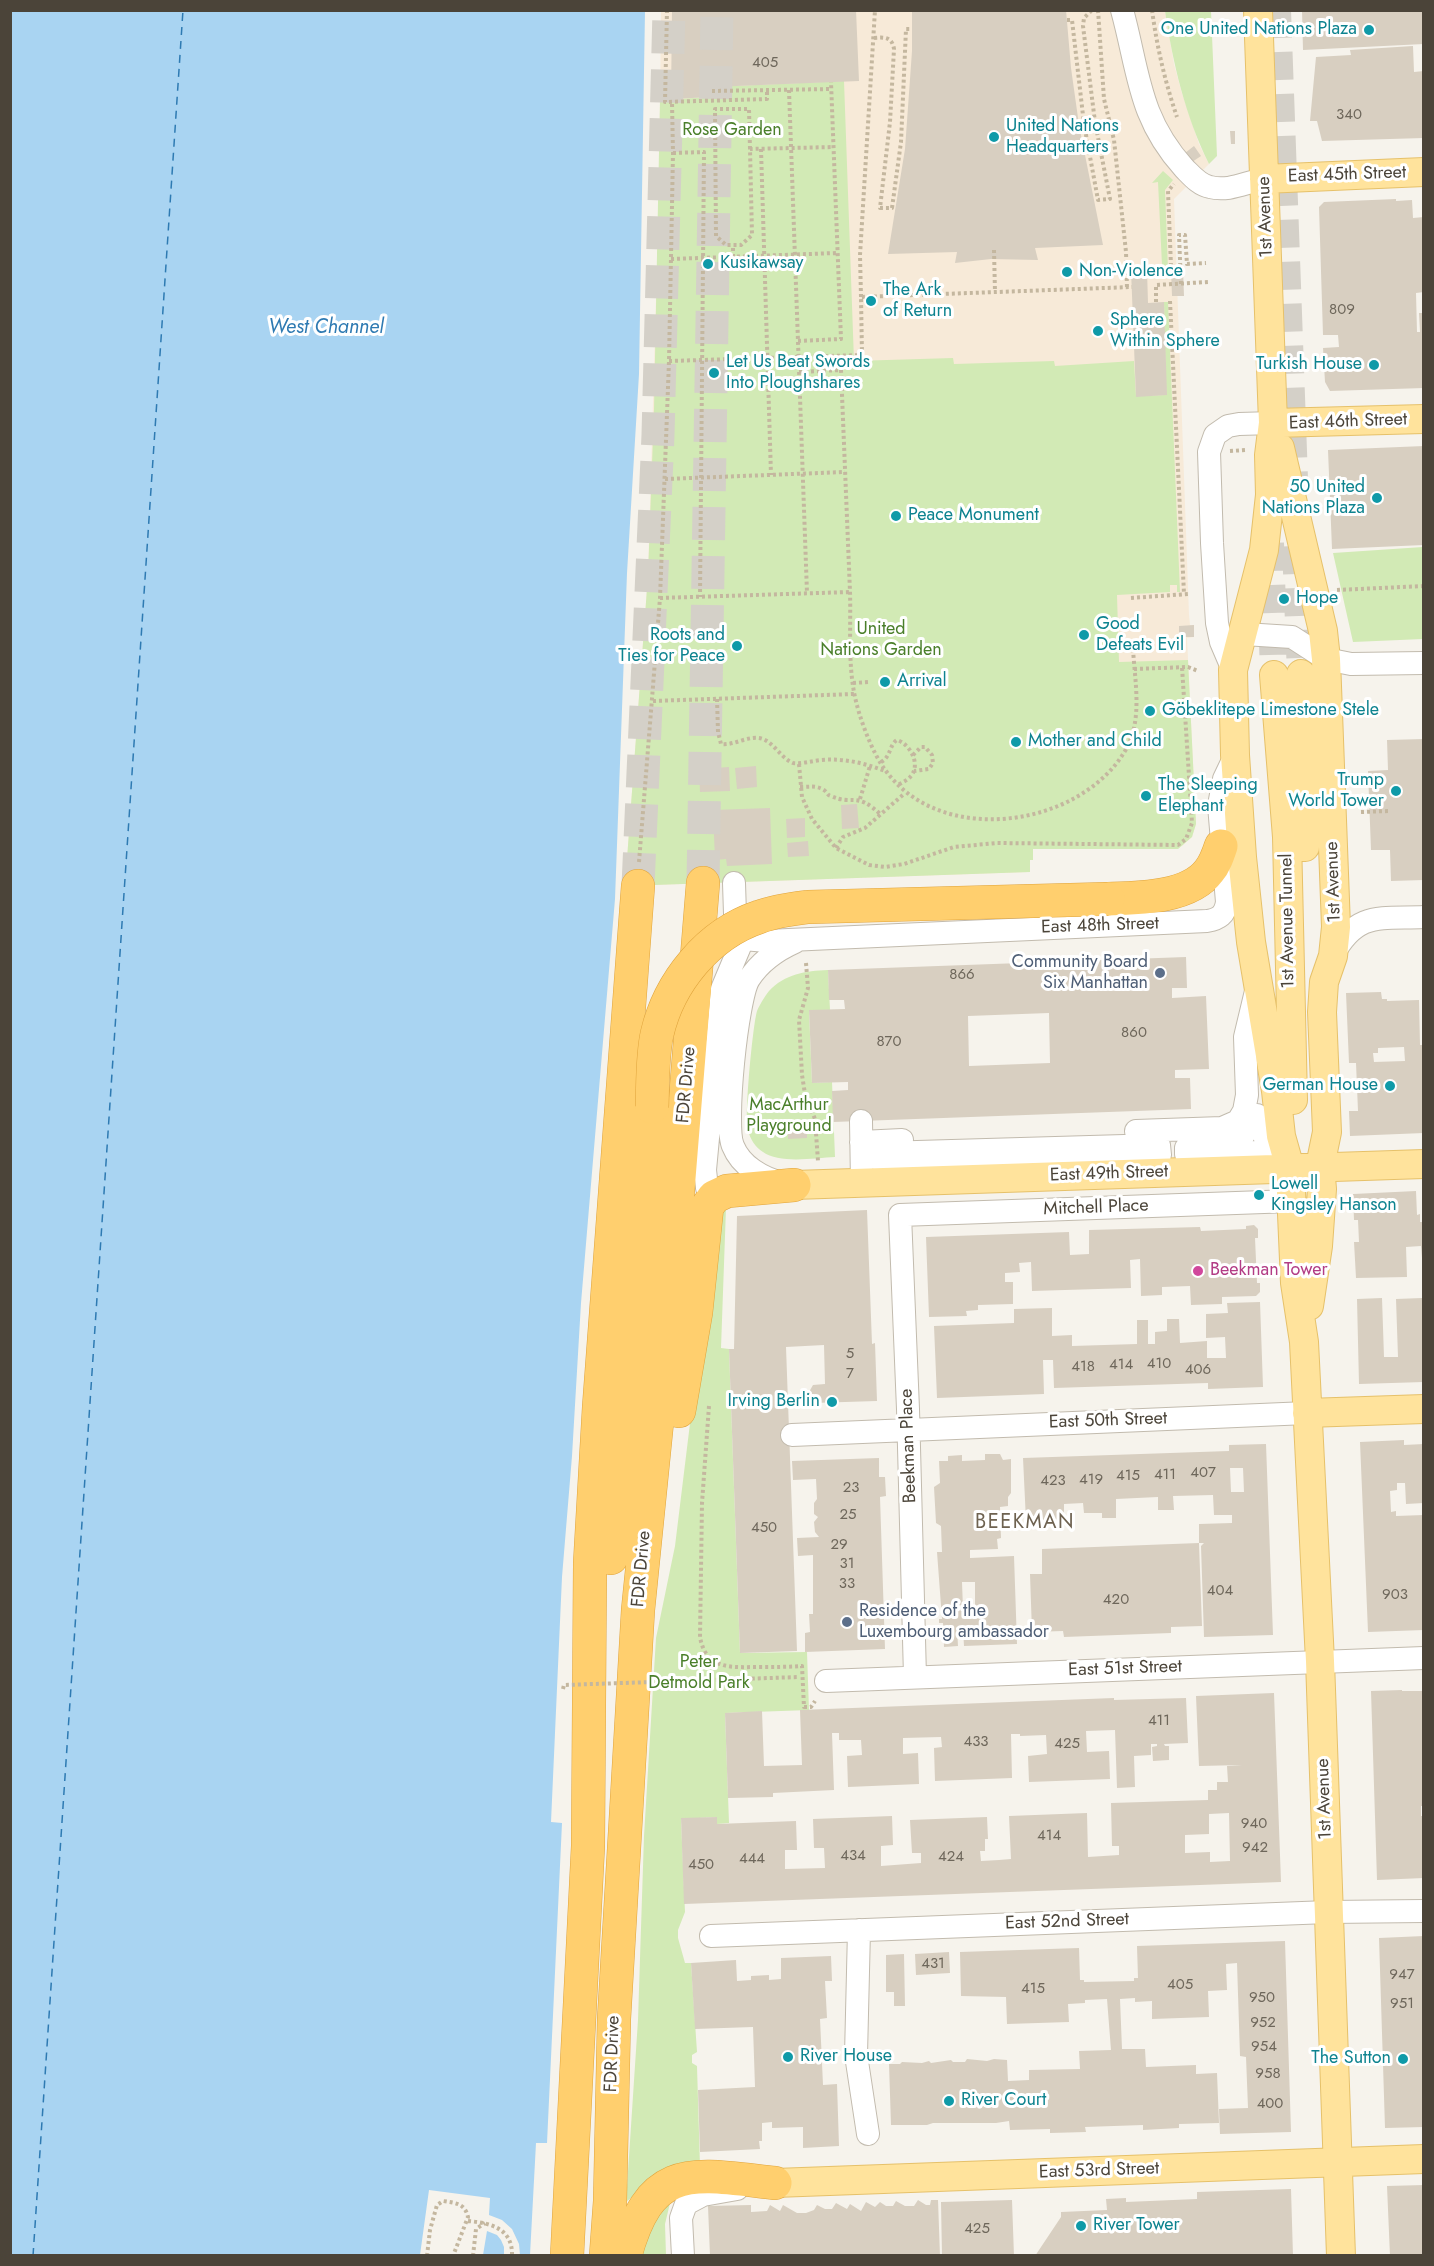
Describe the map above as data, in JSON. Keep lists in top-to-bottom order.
{
  "streets": {
    "highway": ["FDR Drive"],
    "main road": [
      "East 45th Street",
      "1st Avenue",
      "East 46th Street",
      "1st Avenue Tunnel",
      "East 49th Street",
      "East 50th Street",
      "East 53rd Street"
    ],
    "street": [
      "East 48th Street",
      "Mitchell Place",
      "Beekman Place",
      "East 51st Street",
      "East 52nd Street"
    ]
  },
  "crossings": [
    ["East 45th Street", "1st Avenue"],
    ["1st Avenue", "East 46th Street"],
    ["1st Avenue", "1st Avenue Tunnel"],
    ["1st Avenue", "East 48th Street"],
    ["1st Avenue", "East 49th Street"],
    ["1st Avenue", "Mitchell Place"],
    ["1st Avenue", "East 50th Street"],
    ["1st Avenue", "East 51st Street"],
    ["1st Avenue", "East 52nd Street"],
    ["1st Avenue", "East 53rd Street"],
    ["1st Avenue Tunnel", "East 49th Street"],
    ["Mitchell Place", "Beekman Place"],
    ["East 50th Street", "Beekman Place"],
    ["Beekman Place", "East 51st Street"]
  ],
  "districts": ["BEEKMAN"],
  "water": ["West Channel"],
  "parks": [
    "Rose Garden",
    "United Nations Garden",
    "MacArthur Playground",
    "Peter Detmold Park"
  ],
  "places": [
    "One United Nations Plaza",
    "United Nations Headquarters",
    "Kusikawsay",
    "Non-Violence",
    "The Ark of Return",
    "Sphere Within Sphere",
    "Turkish House",
    "Let Us Beat Swords Into Ploughshares",
    "50 United Nations Plaza",
    "Peace Monument",
    "Hope",
    "Good Defeats Evil",
    "Roots and Ties for Peace",
    "Arrival",
    "Göbeklitepe Limestone Stele",
    "Mother and Child",
    "Trump World Tower",
    "The Sleeping Elephant",
    "Community Board Six Manhattan",
    "German House",
    "Lowell Kingsley Hanson",
    "Beekman Tower",
    "Irving Berlin",
    "Residence of the Luxembourg ambassador",
    "River House",
    "The Sutton",
    "River Court",
    "River Tower"
  ],
  "house_numbers": [
    "405",
    "340",
    "809",
    "866",
    "860",
    "870",
    "5",
    "410",
    "414",
    "418",
    "406",
    "7",
    "407",
    "411",
    "415",
    "419",
    "423",
    "23",
    "25",
    "450",
    "29",
    "31",
    "33",
    "404",
    "903",
    "420",
    "411",
    "433",
    "425",
    "940",
    "414",
    "942",
    "434",
    "424",
    "444",
    "450",
    "431",
    "947",
    "405",
    "415",
    "950",
    "951",
    "952",
    "954",
    "958",
    "400",
    "425"
  ]
}
